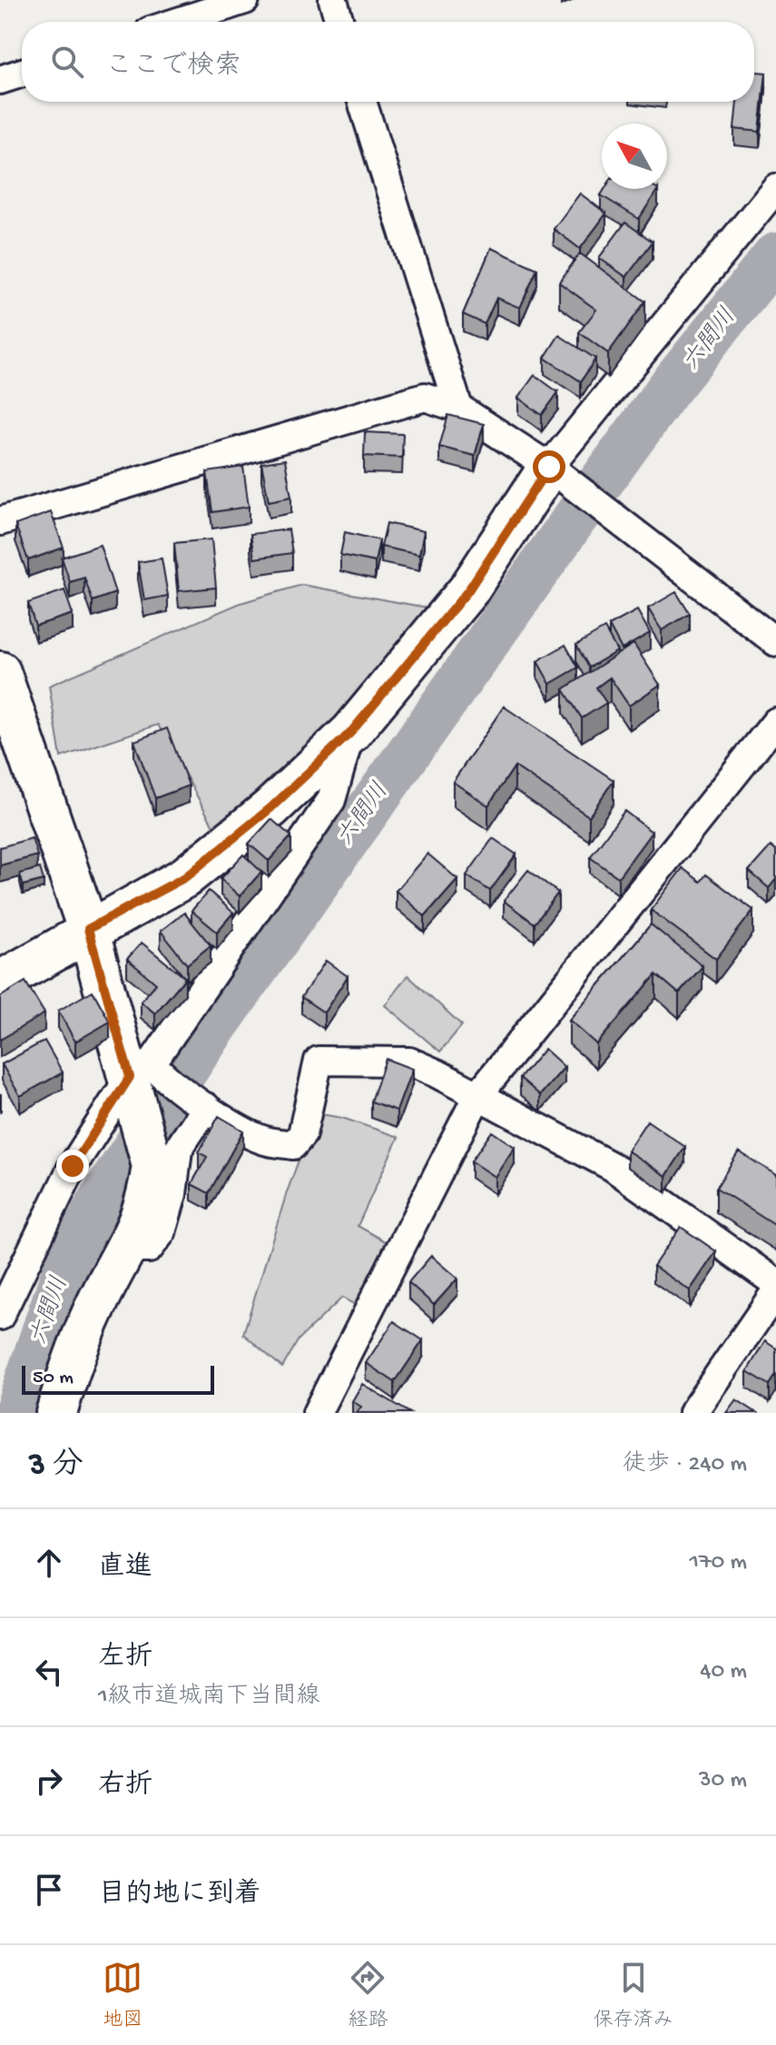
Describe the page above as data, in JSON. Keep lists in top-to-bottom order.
{
  "water": ["六間川"],
  "scale_bar": "50 m",
  "north": "top left",
  "page": {
    "search": "ここで検索",
    "scale": "50 m",
    "heading": ["3 分", "徒歩 · 240 m"],
    "list": [
      ["直進", "170 m"],
      ["左折", "1級市道城南下当間線", "40 m"],
      ["右折", "30 m"],
      "目的地に到着"
    ],
    "nav": ["地図", "経路", "保存済み"]
  }
}
